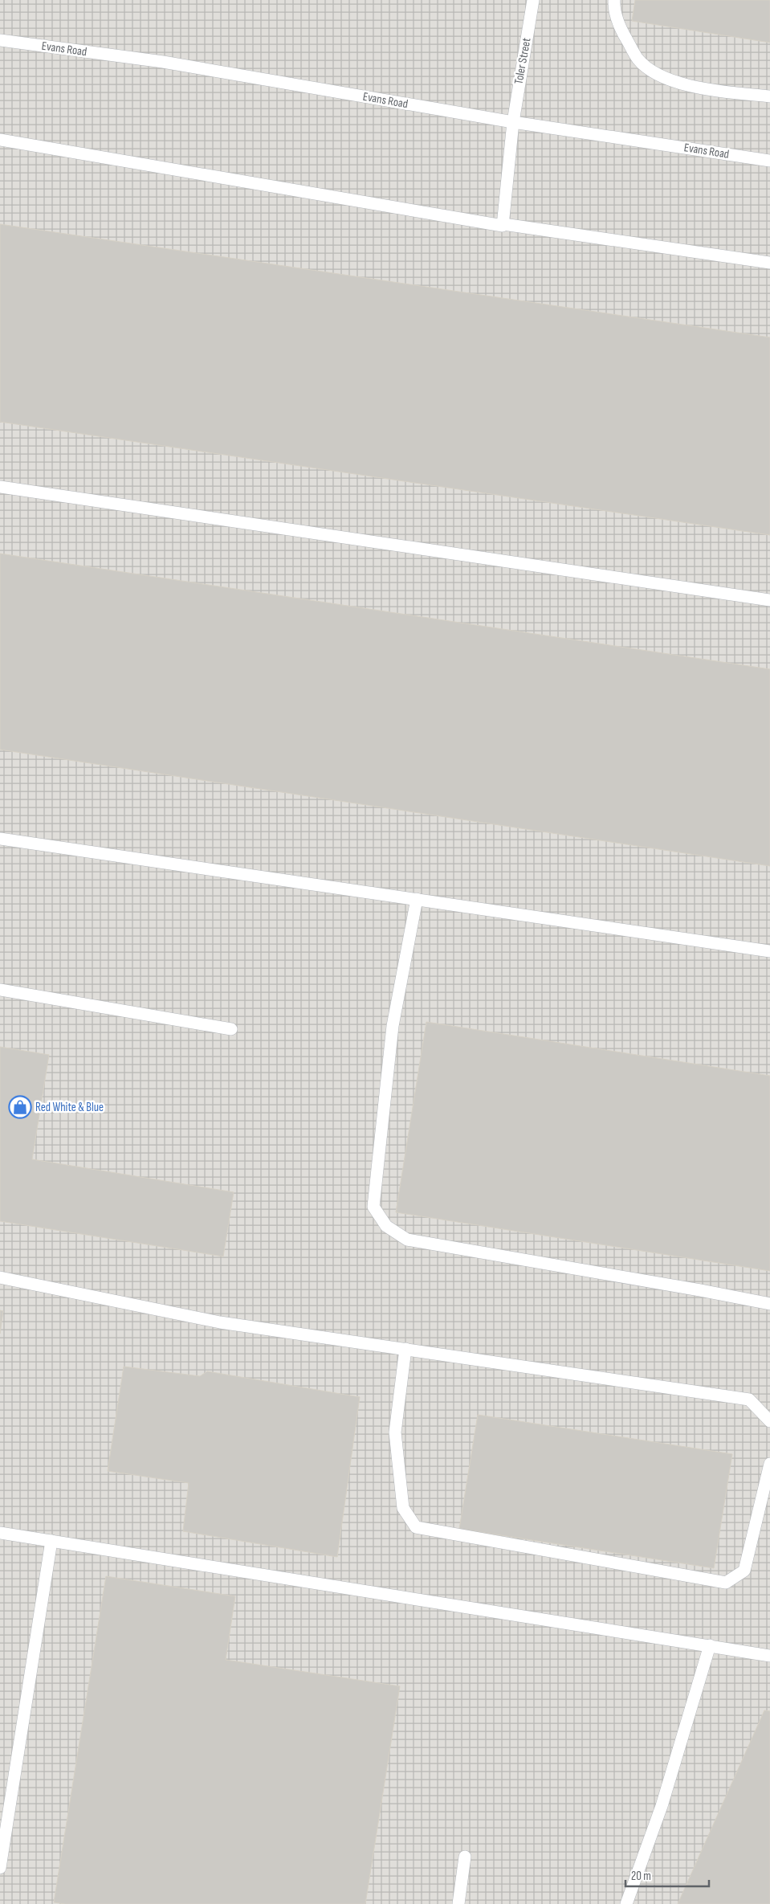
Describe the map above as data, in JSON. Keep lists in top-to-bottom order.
{
  "streets": {
    "lane": ["Evans Road", "Toler Street"]
  },
  "crossings": [
    ["Evans Road", "Toler Street"]
  ],
  "places": {
    "shop": ["Red White & Blue"]
  },
  "scale_bar": "20 m"
}
